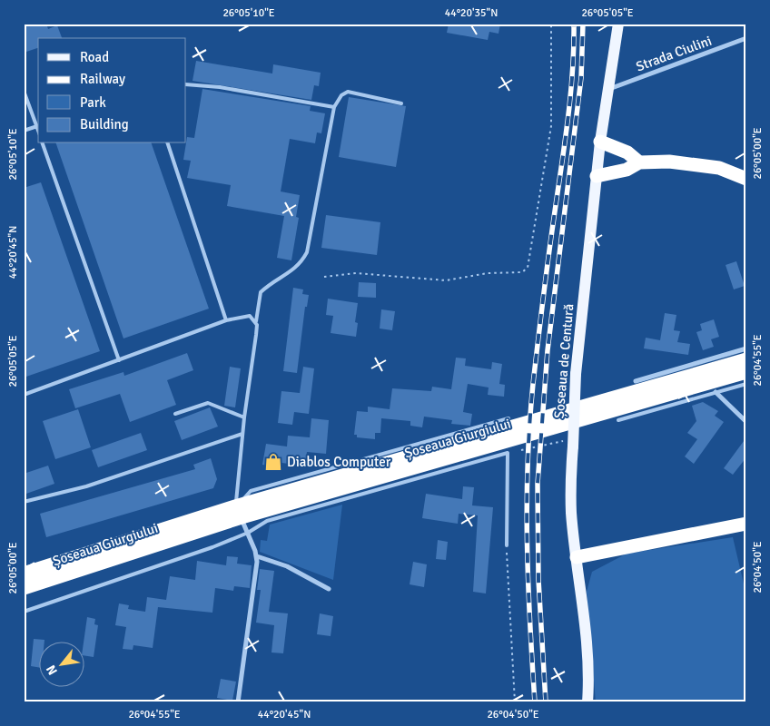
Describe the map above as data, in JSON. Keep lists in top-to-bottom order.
{
  "streets": {
    "highway": ["Șoseaua Giurgiului"],
    "main road": ["Șoseaua de Centură"],
    "street": ["Strada Ciulini"]
  },
  "crossings": [
    ["Strada Ciulini", "Șoseaua de Centură"]
  ],
  "places": {
    "shop": ["Diablos Computer"]
  },
  "legend": [
    "Road",
    "Railway",
    "Park",
    "Building"
  ],
  "north": "bottom left",
  "coordinates": [
    "26°05'10\"E",
    "44°20'35\"N",
    "26°05'05\"E",
    "26°05'00\"E",
    "44°20'45\"N",
    "26°04'55\"E",
    "26°04'50\"E"
  ]
}
